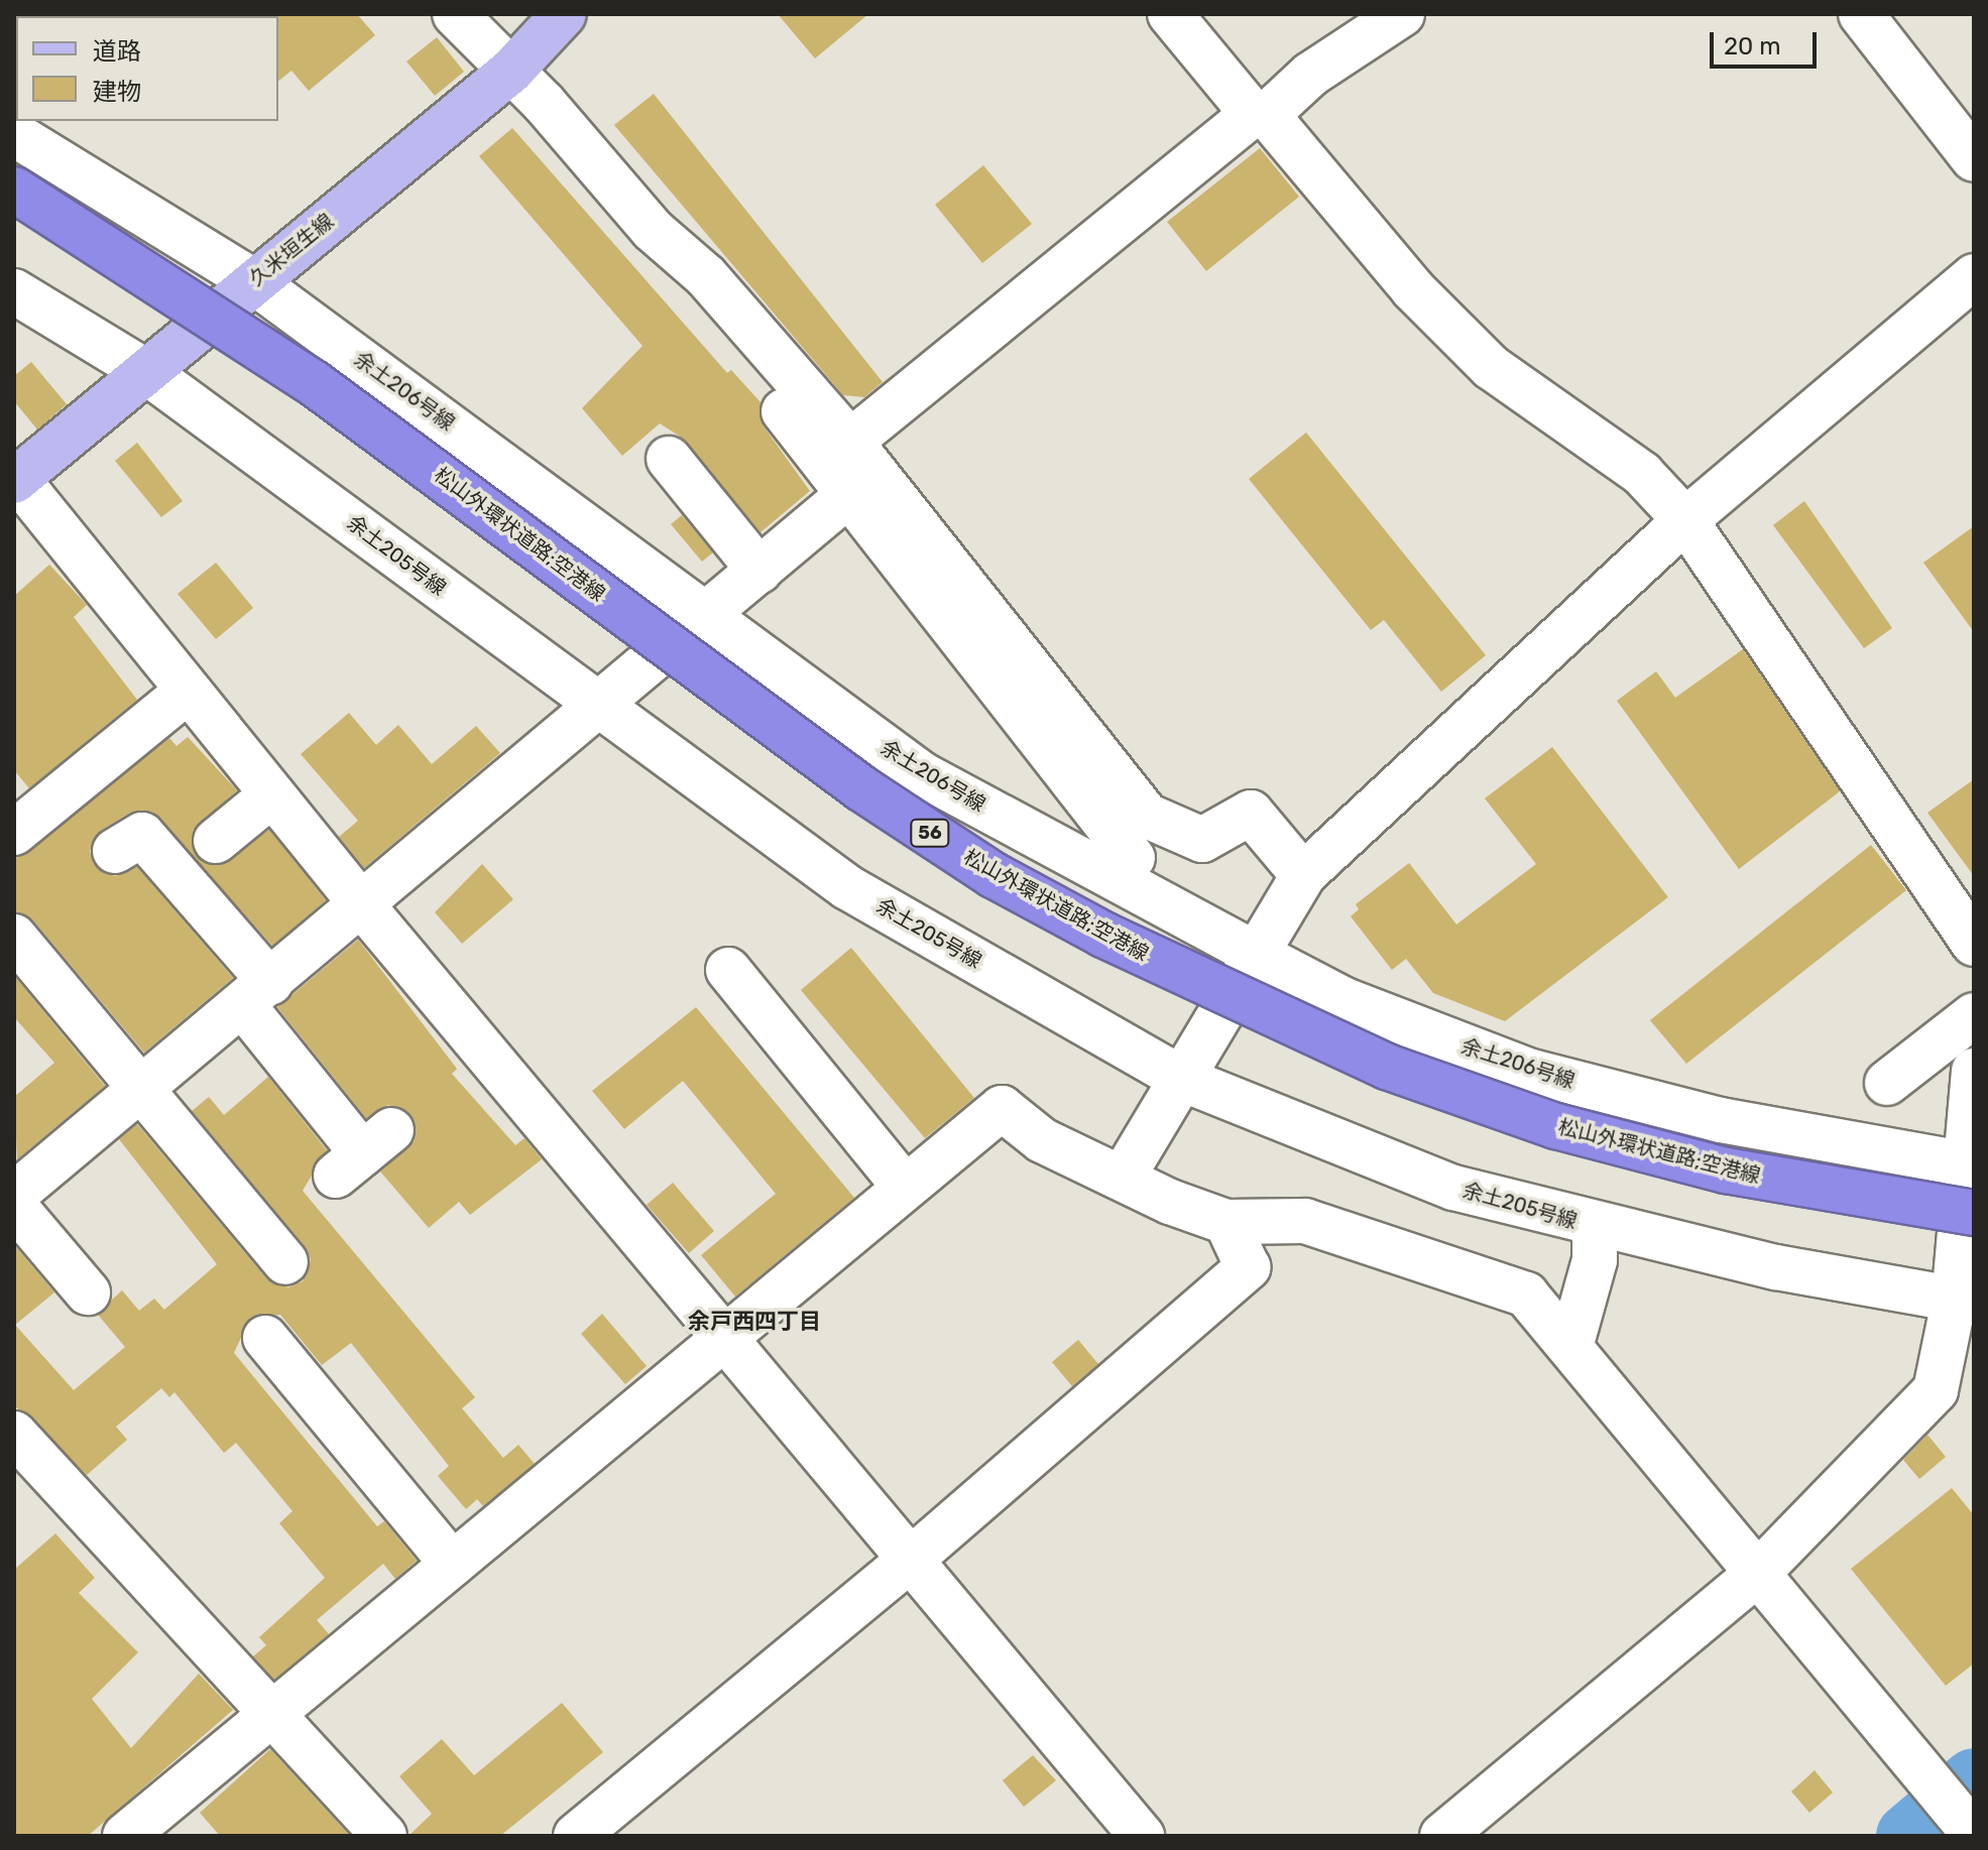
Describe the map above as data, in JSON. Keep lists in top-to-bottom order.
{
  "streets": {
    "highway": ["松山外環状道路;空港線", "56"],
    "main road": ["久米垣生線"],
    "street": ["余土206号線", "余土205号線"]
  },
  "crossings": [
    ["久米垣生線", "余土206号線"],
    ["久米垣生線", "余土205号線"]
  ],
  "districts": ["余戸西四丁目"],
  "legend": ["道路", "建物"],
  "scale_bar": "20 m"
}
